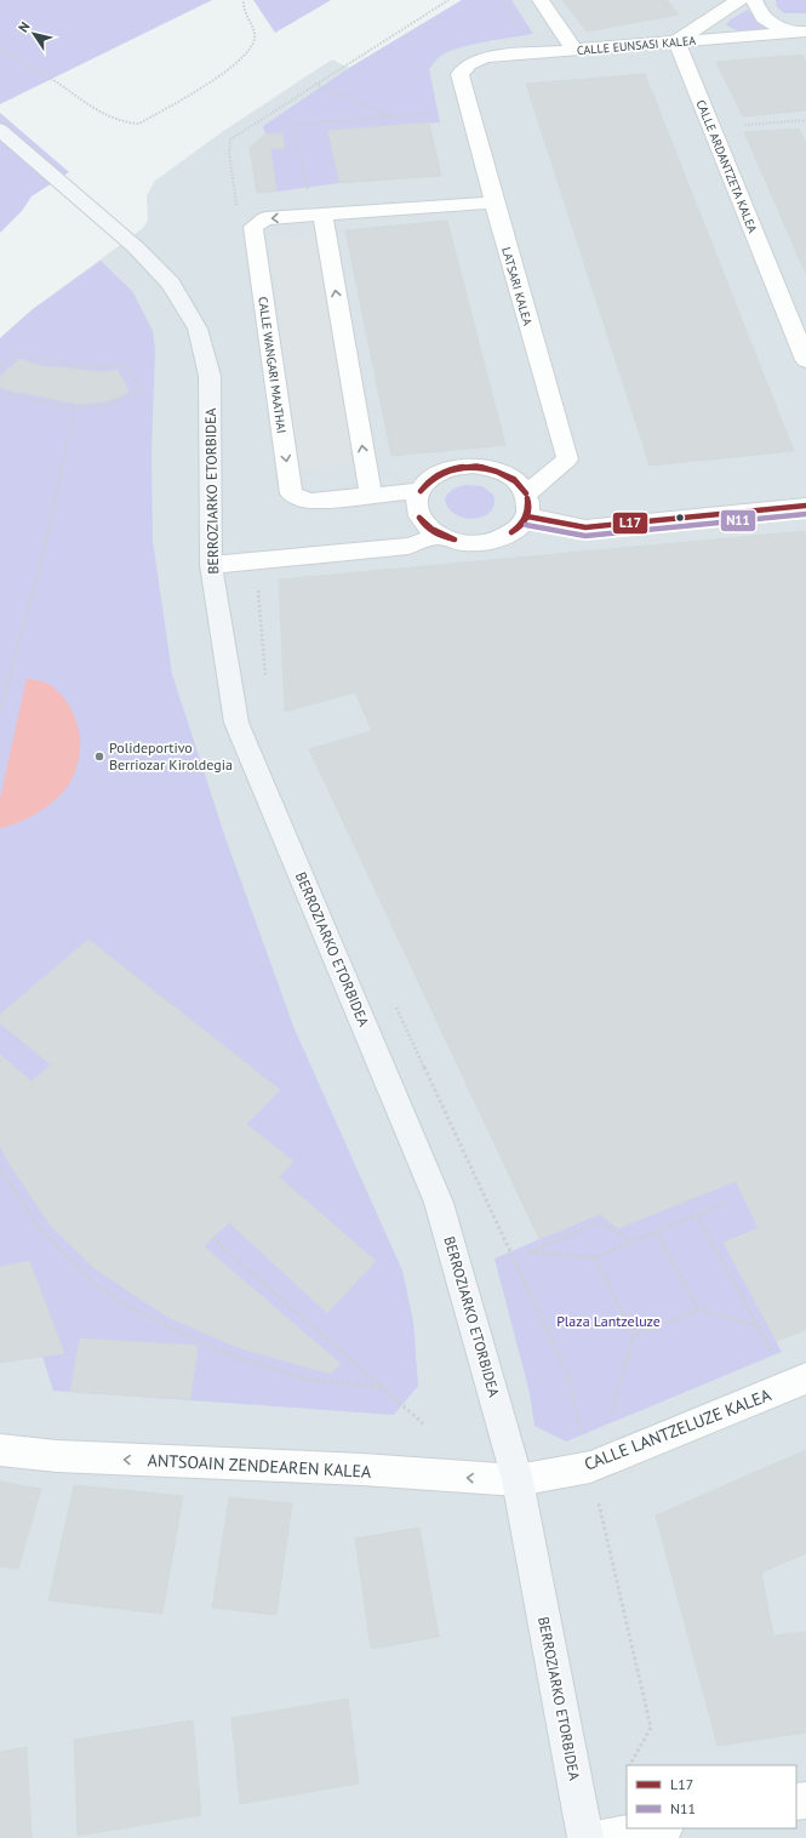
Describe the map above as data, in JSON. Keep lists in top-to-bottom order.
{
  "streets": {
    "street": [
      "CALLE EUNSASI KALEA",
      "CALLE ARDANTZETA KALEA",
      "LATSARI KALEA",
      "CALLE WANGARI MAATHAI",
      "BERROZIARKO ETORBIDEA",
      "CALLE LANTZELUZE KALEA",
      "ANTSOAIN ZENDEAREN KALEA"
    ]
  },
  "crossings": [
    ["CALLE EUNSASI KALEA", "CALLE ARDANTZETA KALEA"],
    ["CALLE EUNSASI KALEA", "LATSARI KALEA"],
    ["LATSARI KALEA", "CALLE WANGARI MAATHAI"],
    ["BERROZIARKO ETORBIDEA", "CALLE LANTZELUZE KALEA"],
    ["BERROZIARKO ETORBIDEA", "ANTSOAIN ZENDEAREN KALEA"],
    ["CALLE LANTZELUZE KALEA", "ANTSOAIN ZENDEAREN KALEA"]
  ],
  "one_way": ["ANTSOAIN ZENDEAREN KALEA"],
  "parks": ["Plaza Lantzeluze"],
  "places": ["Polideportivo Berriozar Kiroldegia"],
  "lines": ["transit line L17", "transit line N11"],
  "legend": ["L17", "N11"],
  "north": "top left"
}
